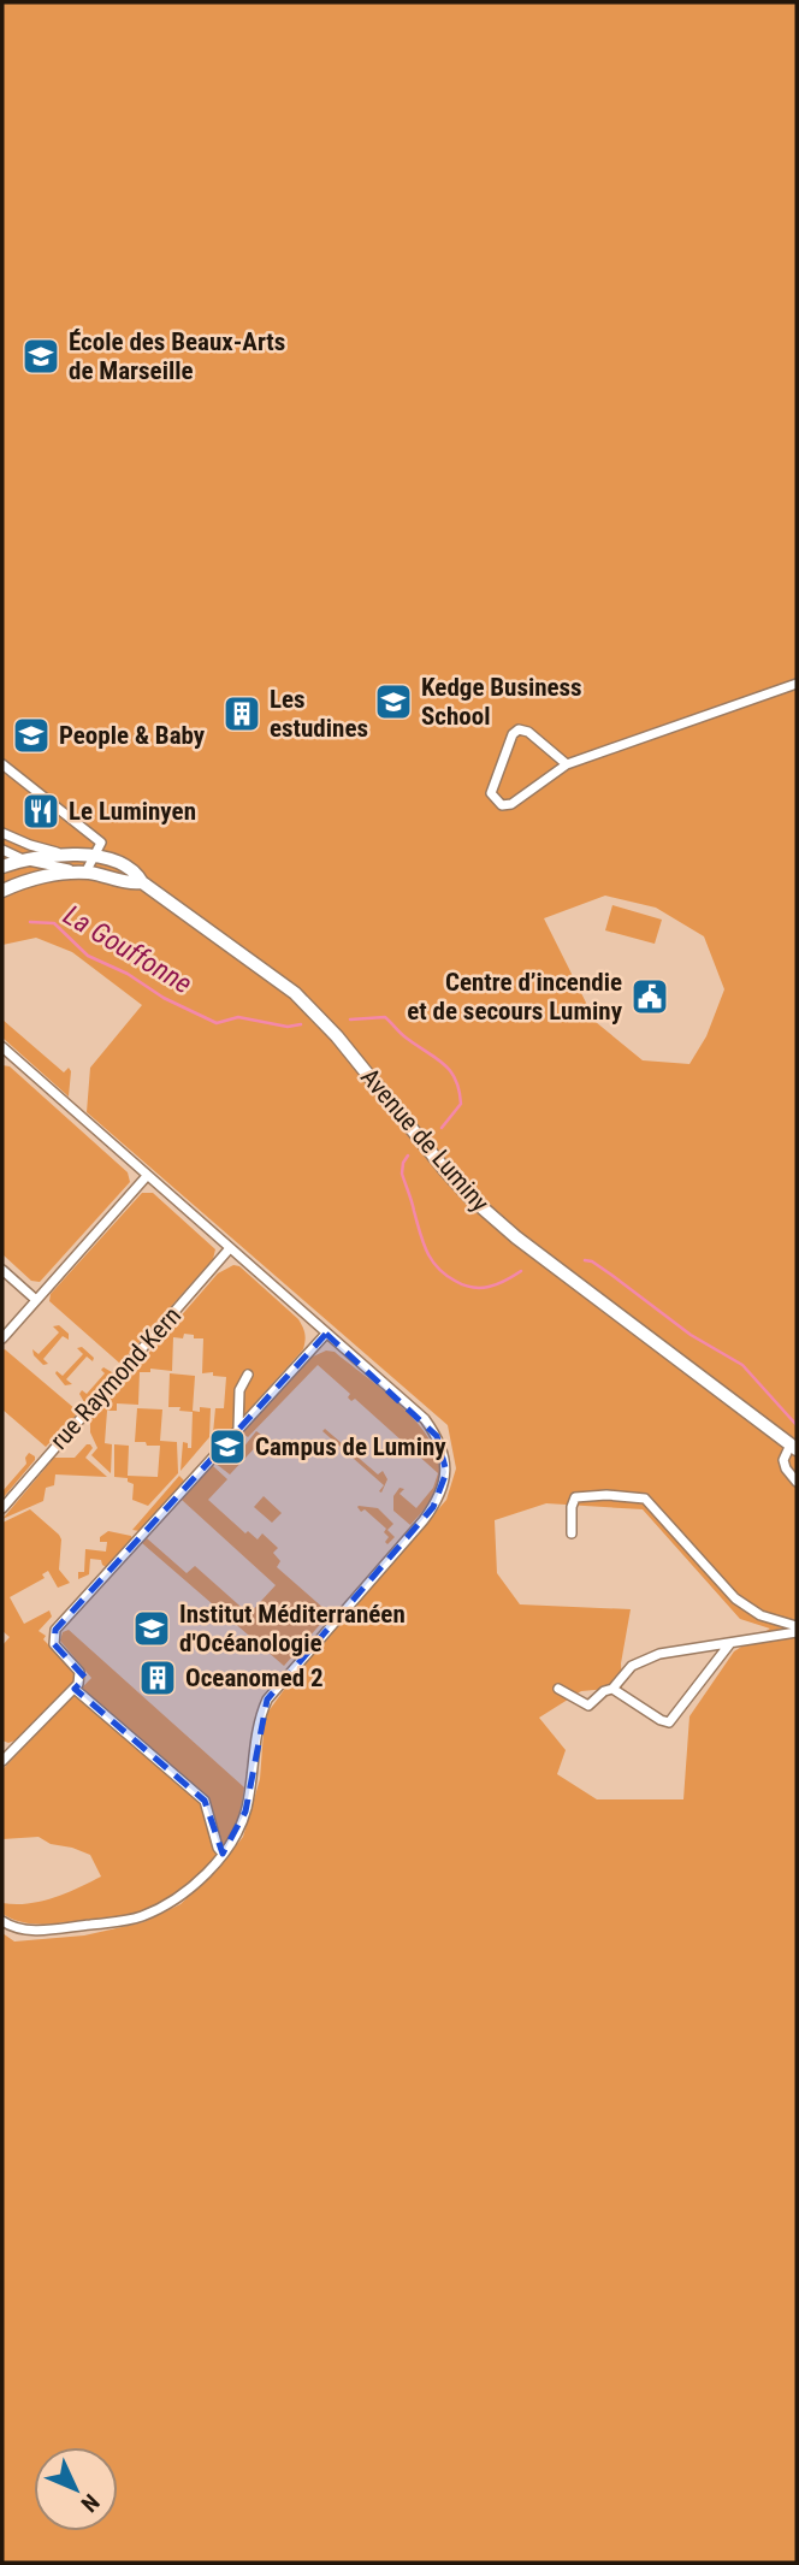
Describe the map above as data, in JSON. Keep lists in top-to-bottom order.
{
  "streets": {
    "street": ["Avenue de Luminy", "rue Raymond Kern"]
  },
  "water": ["La Gouffonne"],
  "places": {
    "school or university": [
      "École des Beaux-Arts de Marseille",
      "Kedge Business School",
      "People & Baby",
      "Campus de Luminy",
      "Institut Méditerranéen d'Océanologie"
    ],
    "building": ["Les estudines", "Oceanomed 2"],
    "restaurant": ["Le Luminyen"],
    "public building": ["Centre d’incendie et de secours Luminy"]
  },
  "north": "bottom right"
}
